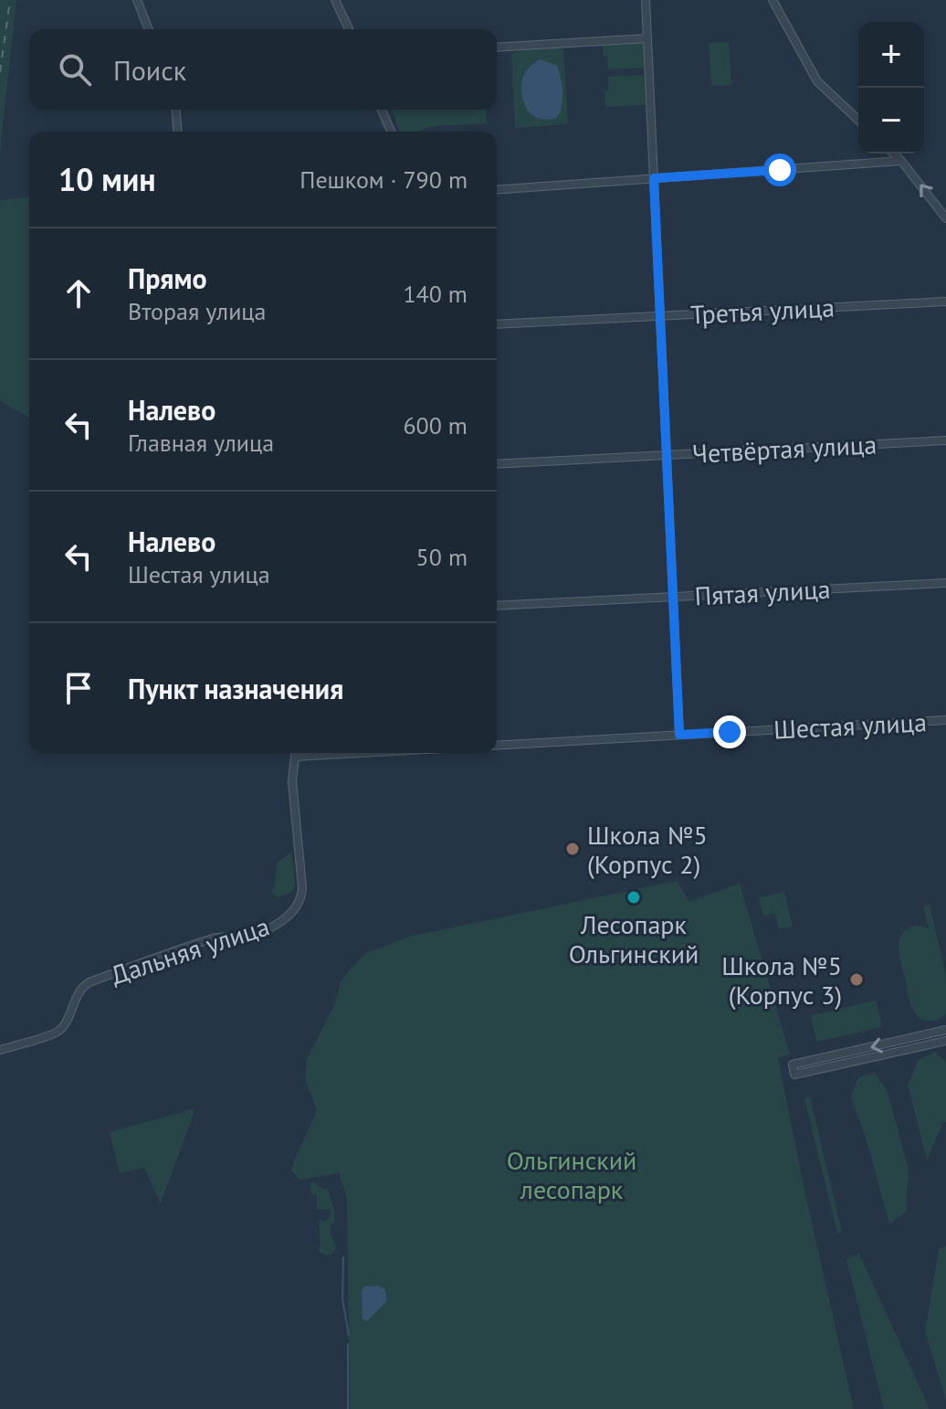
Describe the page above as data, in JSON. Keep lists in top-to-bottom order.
{
  "streets": {
    "street": [
      "Третья улица",
      "Четвёртая улица",
      "Пятая улица",
      "Шестая улица",
      "Дальняя улица"
    ]
  },
  "parks": ["Ольгинский лесопарк"],
  "places": ["Школа №5 (Корпус 2)", "Лесопарк Ольгинский", "Школа №5 (Корпус 3)"],
  "page": {
    "map_buttons": ["+", "−"],
    "search": "Поиск",
    "heading": ["10 мин", "Пешком · 790 m"],
    "list": [
      ["Прямо", "Вторая улица", "140 m"],
      ["Налево", "Главная улица", "600 m"],
      ["Налево", "Шестая улица", "50 m"],
      "Пункт назначения"
    ]
  }
}
